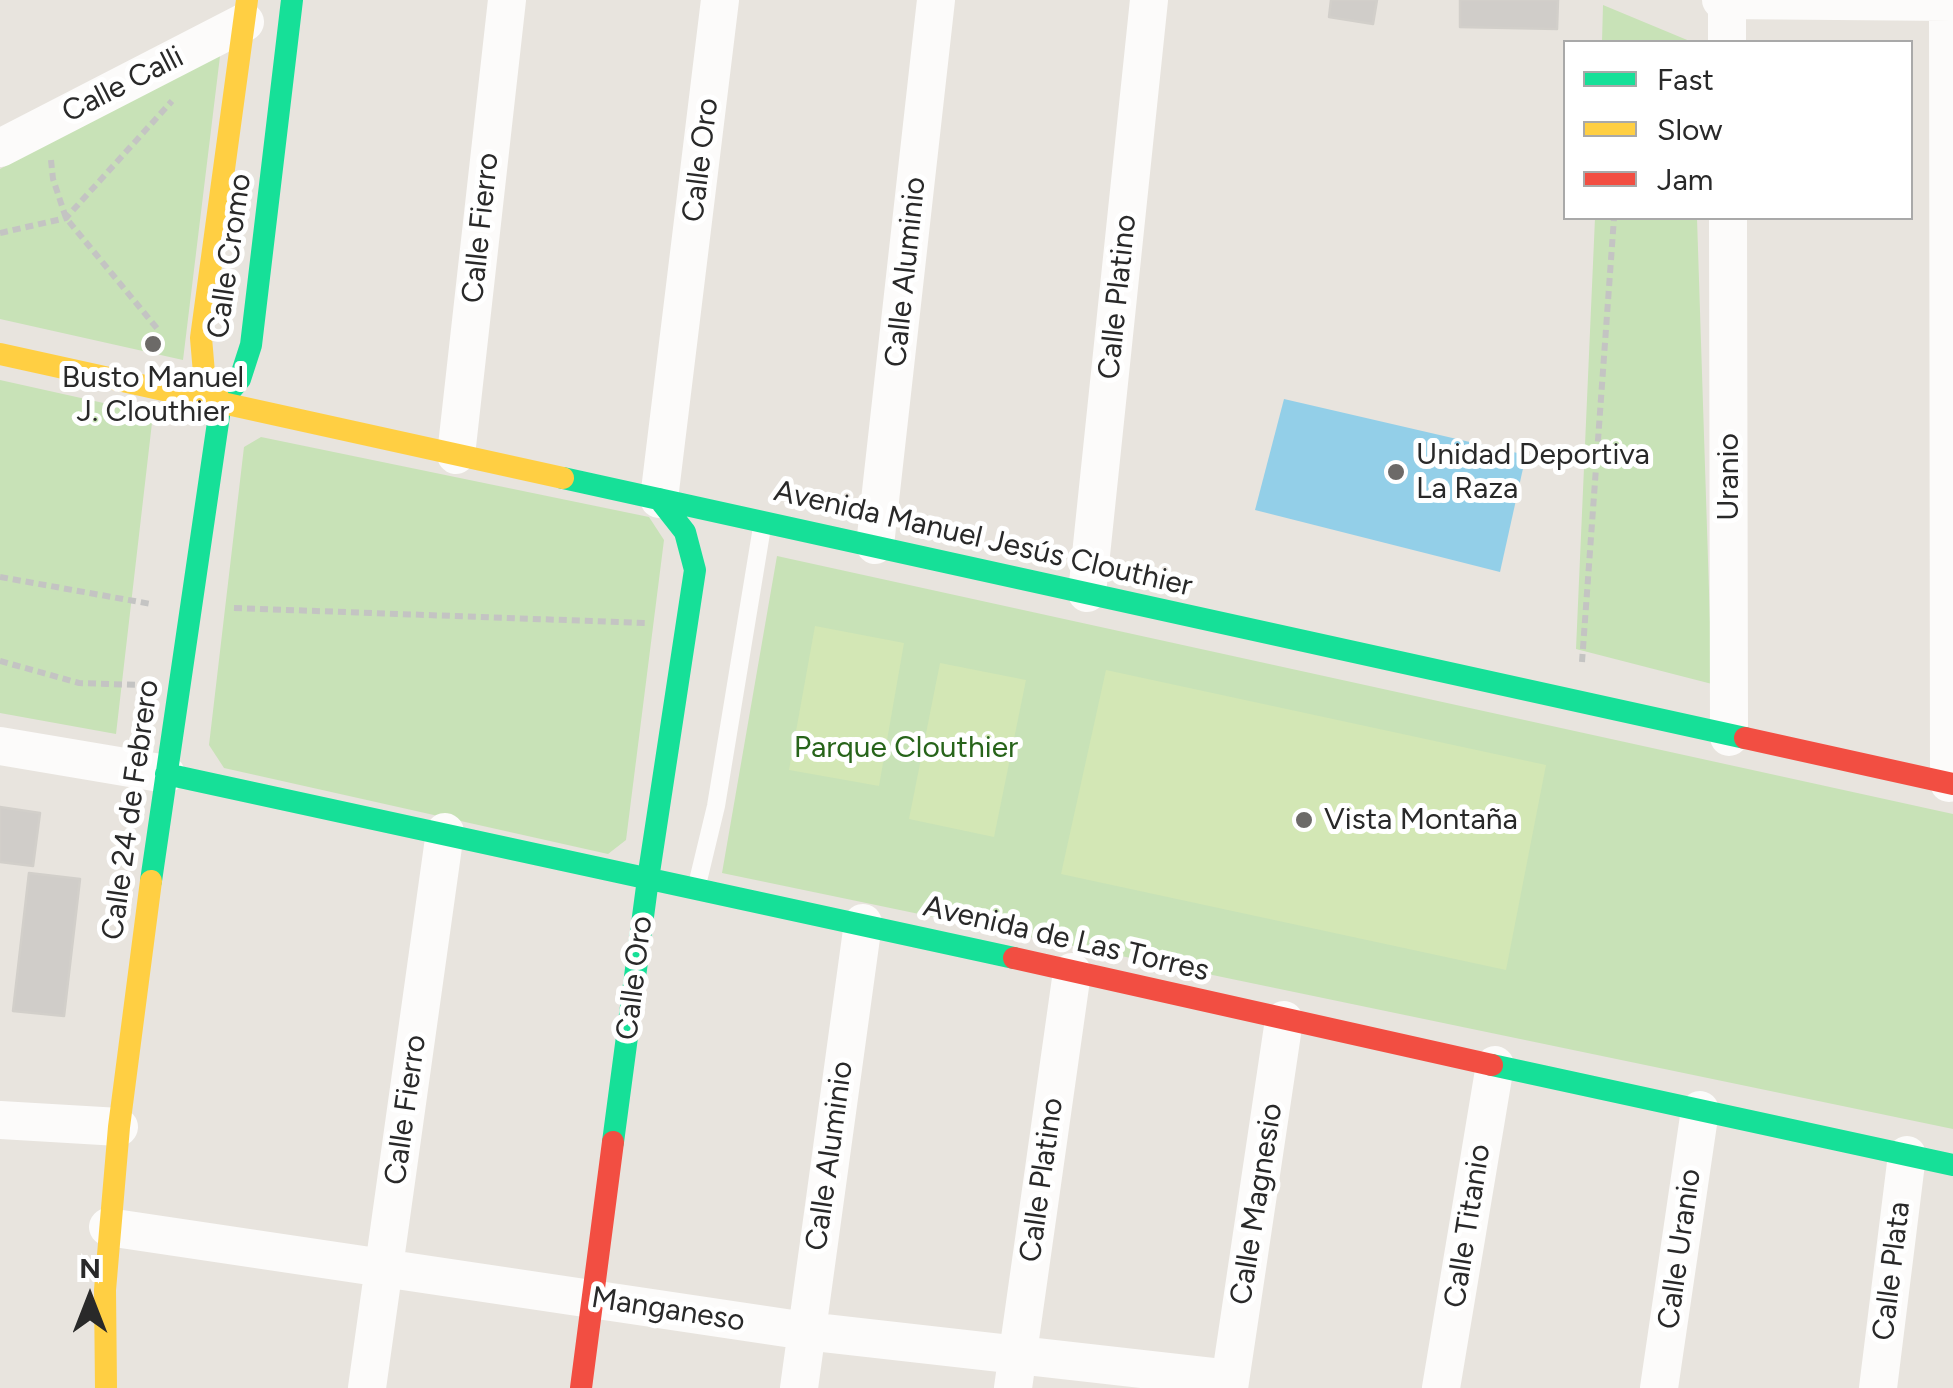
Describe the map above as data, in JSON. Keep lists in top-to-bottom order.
{
  "streets": {
    "street": [
      "Calle Calli",
      "Calle Oro",
      "Calle Fierro",
      "Calle Cromo",
      "Calle Aluminio",
      "Calle Platino",
      "Uranio",
      "Avenida Manuel Jesús Clouthier",
      "Calle 24 de Febrero",
      "Avenida de Las Torres",
      "Calle Magnesio",
      "Calle Titanio",
      "Calle Uranio",
      "Calle Plata",
      "Manganeso"
    ]
  },
  "crossings": [
    ["Calle Calli", "Calle Cromo"],
    ["Calle Oro", "Avenida Manuel Jesús Clouthier"],
    ["Calle Oro", "Avenida de Las Torres"],
    ["Calle Oro", "Manganeso"],
    ["Calle Fierro", "Avenida Manuel Jesús Clouthier"],
    ["Calle Fierro", "Avenida de Las Torres"],
    ["Calle Fierro", "Manganeso"],
    ["Calle Cromo", "Avenida Manuel Jesús Clouthier"],
    ["Calle Cromo", "Calle 24 de Febrero"],
    ["Calle Aluminio", "Avenida Manuel Jesús Clouthier"],
    ["Calle Aluminio", "Avenida de Las Torres"],
    ["Calle Aluminio", "Manganeso"],
    ["Calle Platino", "Avenida Manuel Jesús Clouthier"],
    ["Calle Platino", "Avenida de Las Torres"],
    ["Calle Platino", "Manganeso"],
    ["Uranio", "Avenida Manuel Jesús Clouthier"],
    ["Avenida Manuel Jesús Clouthier", "Calle 24 de Febrero"],
    ["Calle 24 de Febrero", "Avenida de Las Torres"],
    ["Calle 24 de Febrero", "Manganeso"],
    ["Avenida de Las Torres", "Calle Magnesio"],
    ["Avenida de Las Torres", "Calle Titanio"],
    ["Avenida de Las Torres", "Calle Uranio"],
    ["Avenida de Las Torres", "Calle Plata"],
    ["Calle Magnesio", "Manganeso"]
  ],
  "parks": ["Parque Clouthier"],
  "places": ["Busto Manuel J. Clouthier", "Unidad Deportiva La Raza", "Vista Montaña"],
  "legend": ["Fast", "Slow", "Jam"],
  "north": "top"
}
